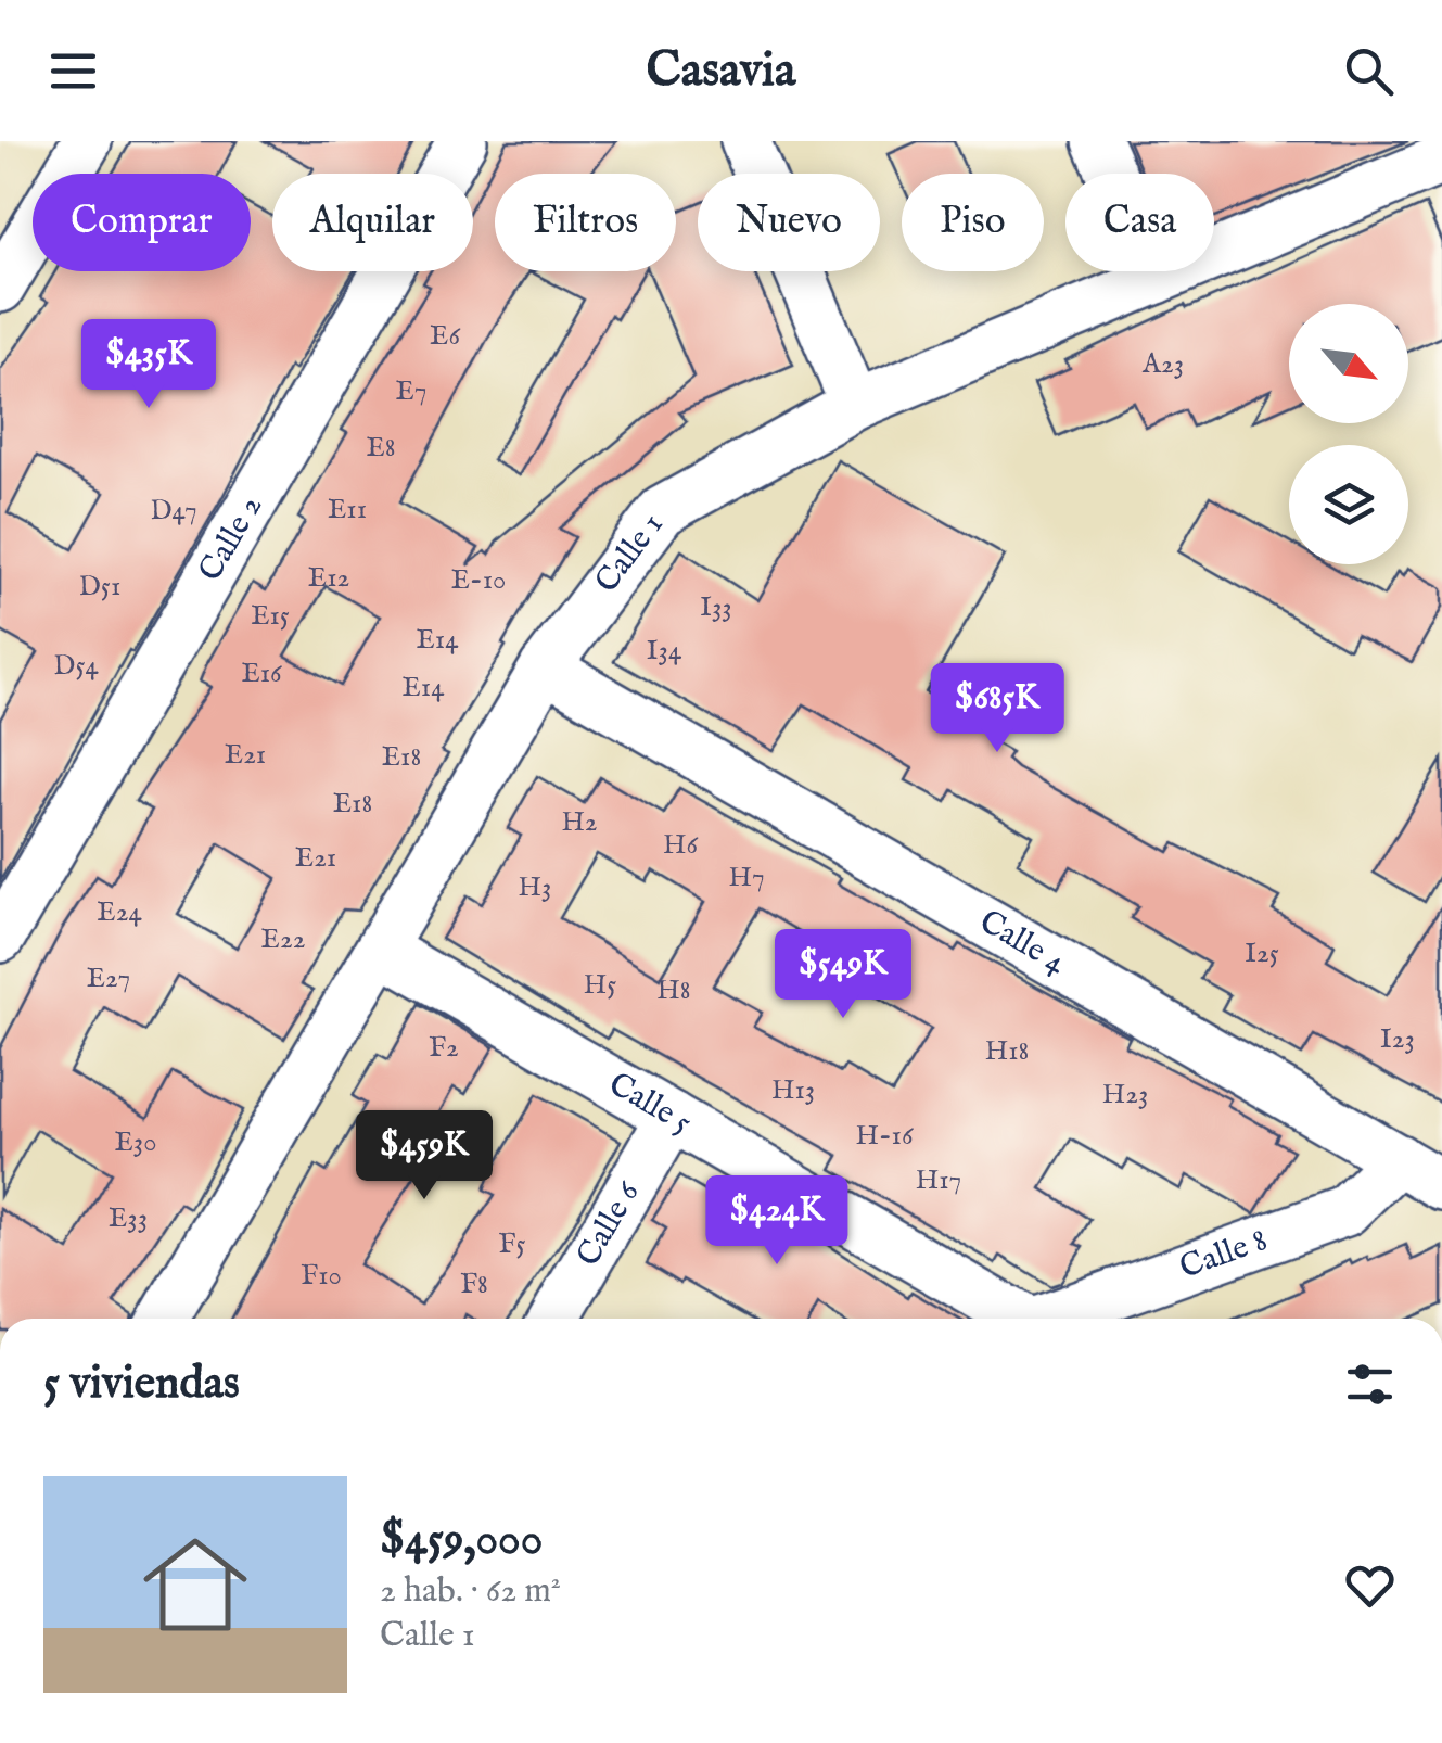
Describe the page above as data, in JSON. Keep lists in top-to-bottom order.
{
  "streets": {
    "street": [
      "Calle 2",
      "Calle 1",
      "Calle 4",
      "Calle 5",
      "Calle 6",
      "Calle 8"
    ]
  },
  "crossings": [
    ["Calle 1", "Calle 4"],
    ["Calle 1", "Calle 5"],
    ["Calle 4", "Calle 8"],
    ["Calle 5", "Calle 6"]
  ],
  "house_numbers": [
    "E6",
    "A23",
    "E7",
    "E8",
    "E11",
    "D47",
    "E12",
    "E-10",
    "D51",
    "I33",
    "E15",
    "E14",
    "I34",
    "D54",
    "E16",
    "E14",
    "E21",
    "E18",
    "E18",
    "H2",
    "H6",
    "E21",
    "H7",
    "H3",
    "E24",
    "E22",
    "I25",
    "E27",
    "H5",
    "H8",
    "I23",
    "F2",
    "H18",
    "H13",
    "H23",
    "H-16",
    "E30",
    "H17",
    "E33",
    "F5",
    "F10",
    "F8"
  ],
  "north": "bottom right",
  "page": {
    "header": "Casavia",
    "chip": [
      "Comprar",
      "Alquilar",
      "Filtros",
      "Nuevo",
      "Piso",
      "Casa"
    ],
    "price": [
      "$435K",
      "$685K",
      "$549K",
      "$459K",
      "$424K"
    ],
    "heading": "5 viviendas",
    "list": [
      {
        "name": "$459,000",
        "note": "2 hab. · 62 m² · Calle 1"
      }
    ]
  }
}
